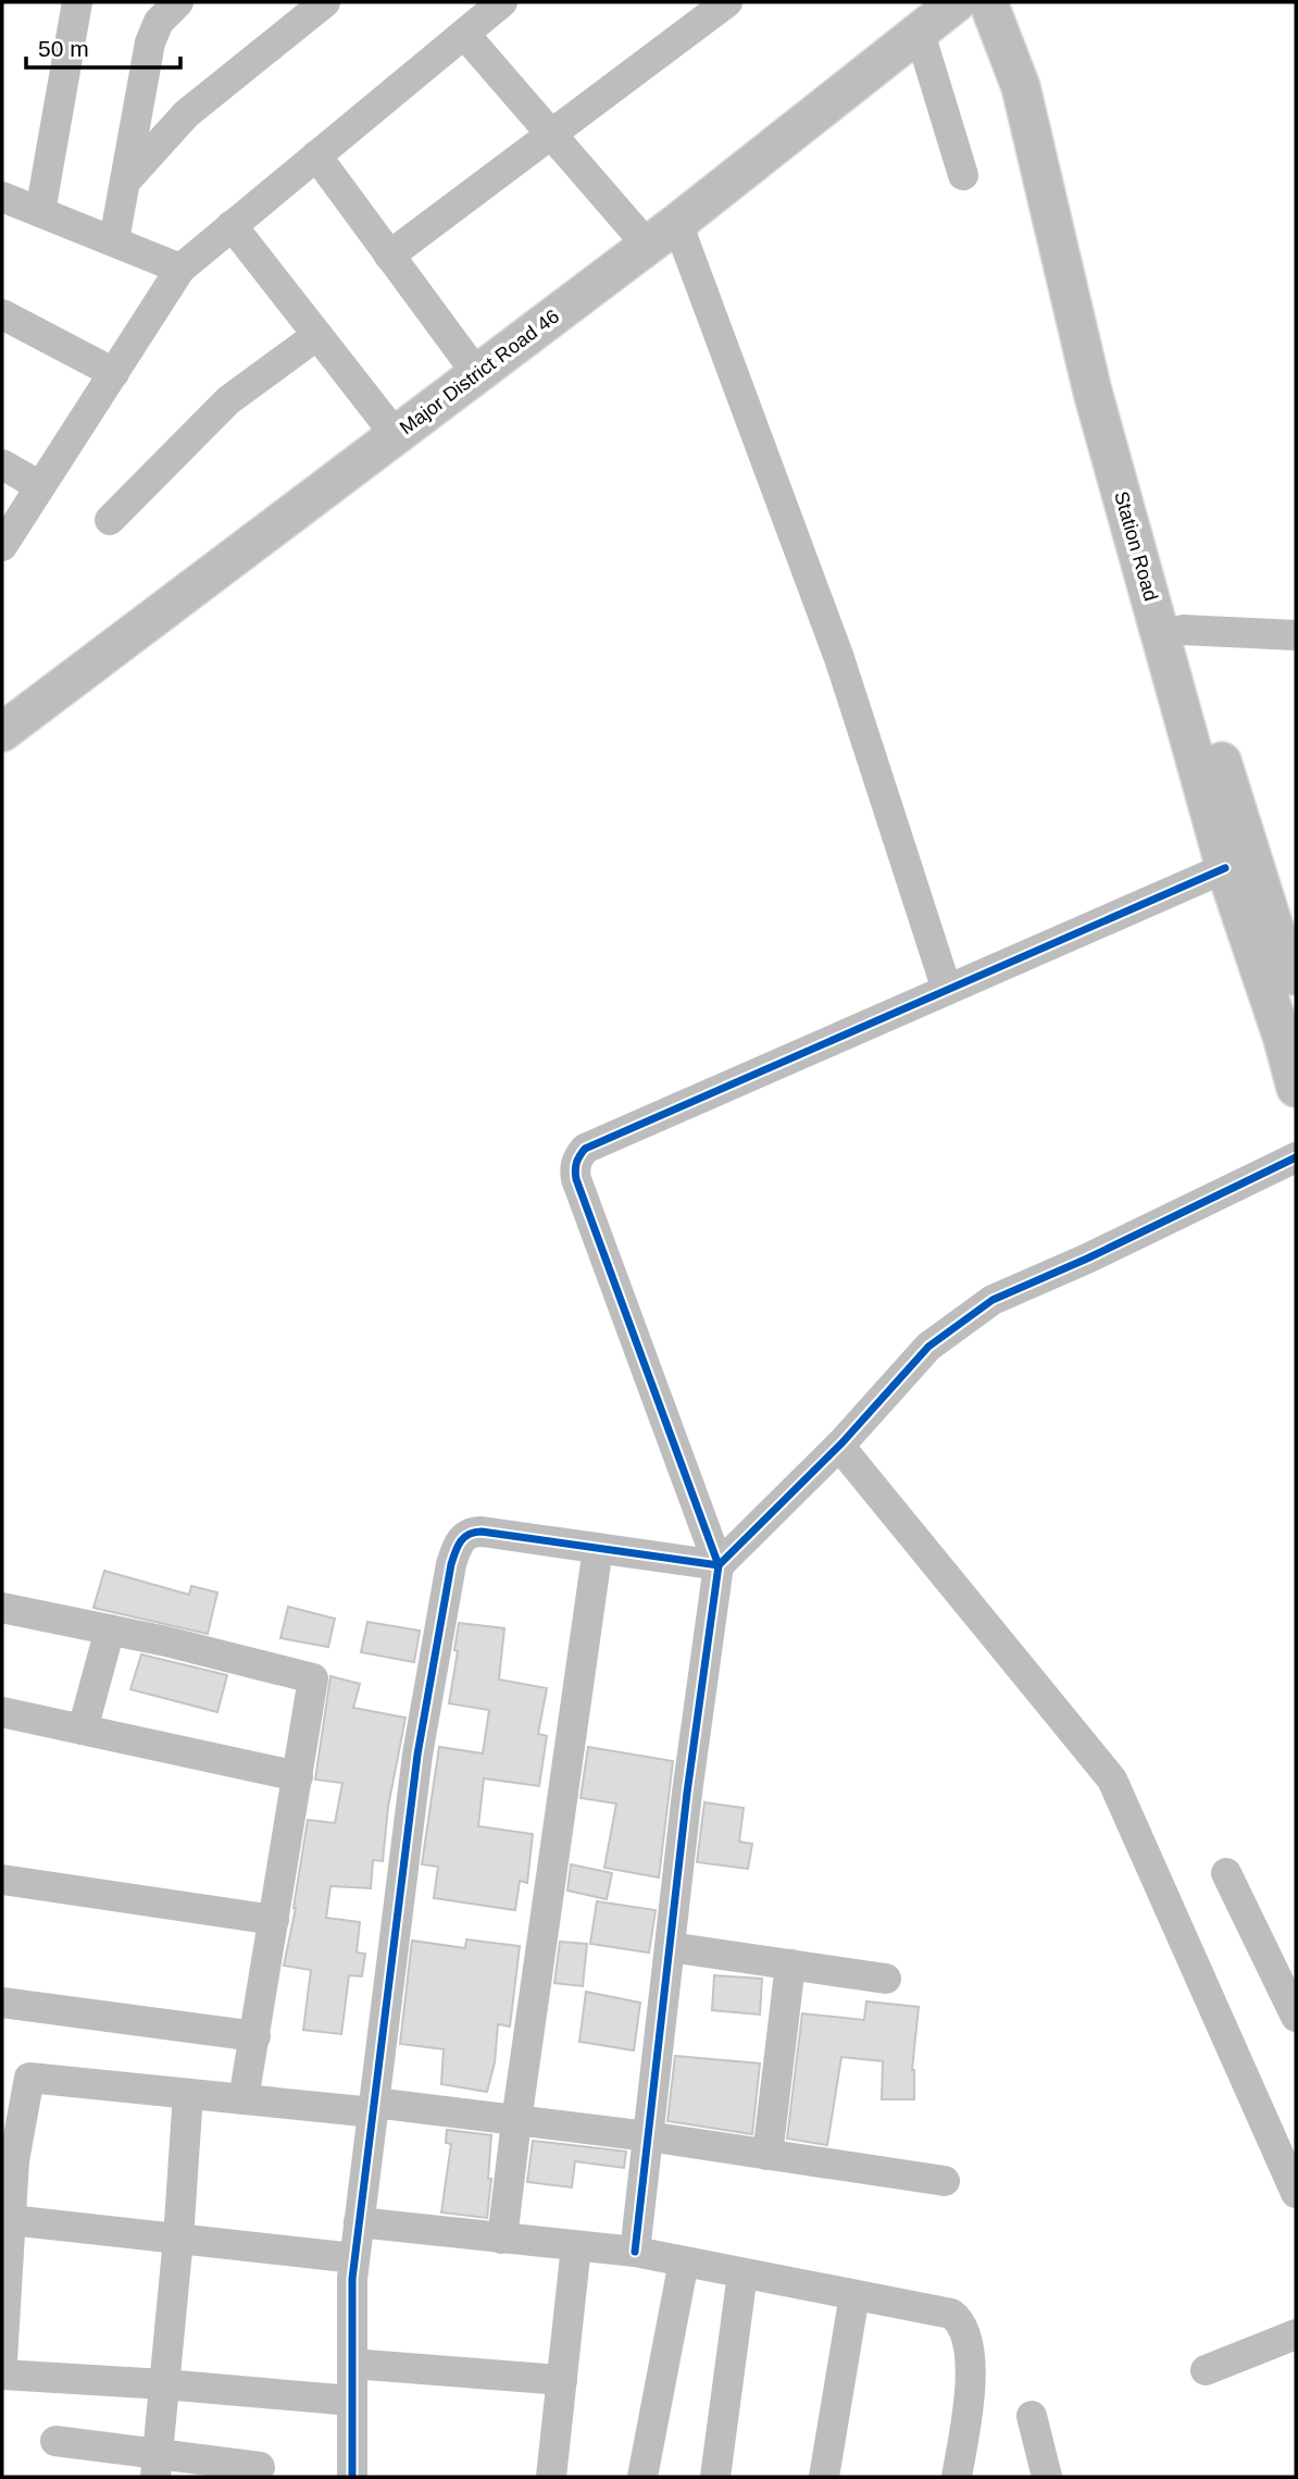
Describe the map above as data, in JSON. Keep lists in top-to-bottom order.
{
  "streets": {
    "main road": ["Major District Road 46", "Station Road"]
  },
  "crossings": [
    ["Major District Road 46", "Station Road"]
  ],
  "scale_bar": "50 m"
}
